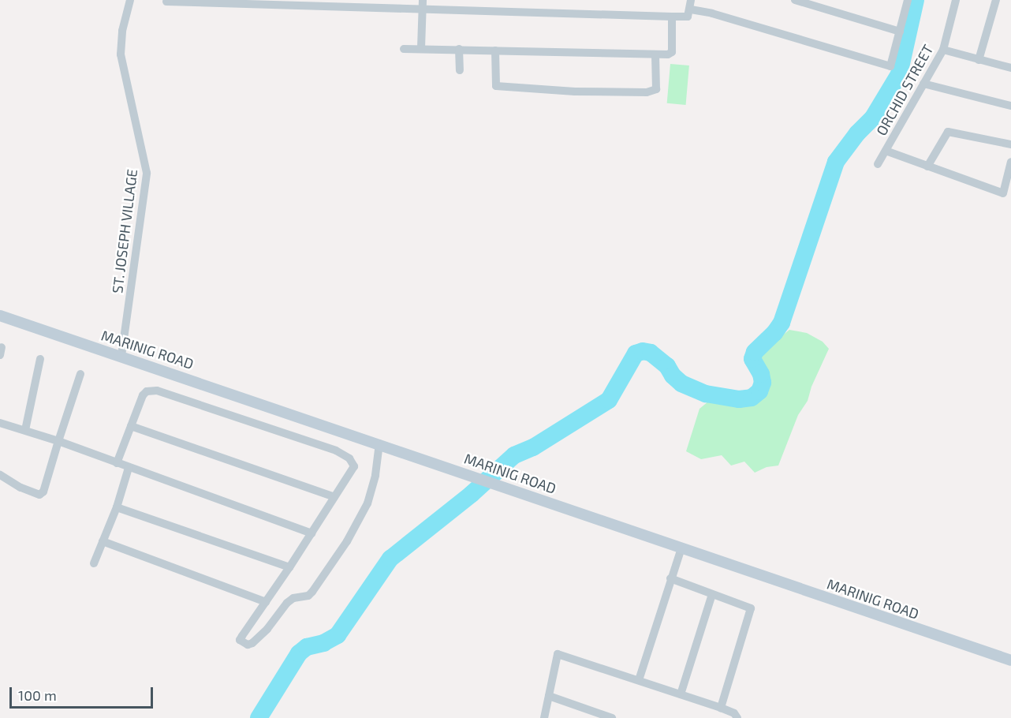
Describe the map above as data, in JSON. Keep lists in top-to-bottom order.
{
  "streets": {
    "street": ["ORCHID STREET", "ST. JOSEPH VILLAGE", "MARINIG ROAD"]
  },
  "crossings": [
    ["ST. JOSEPH VILLAGE", "MARINIG ROAD"]
  ],
  "scale_bar": "100 m"
}
